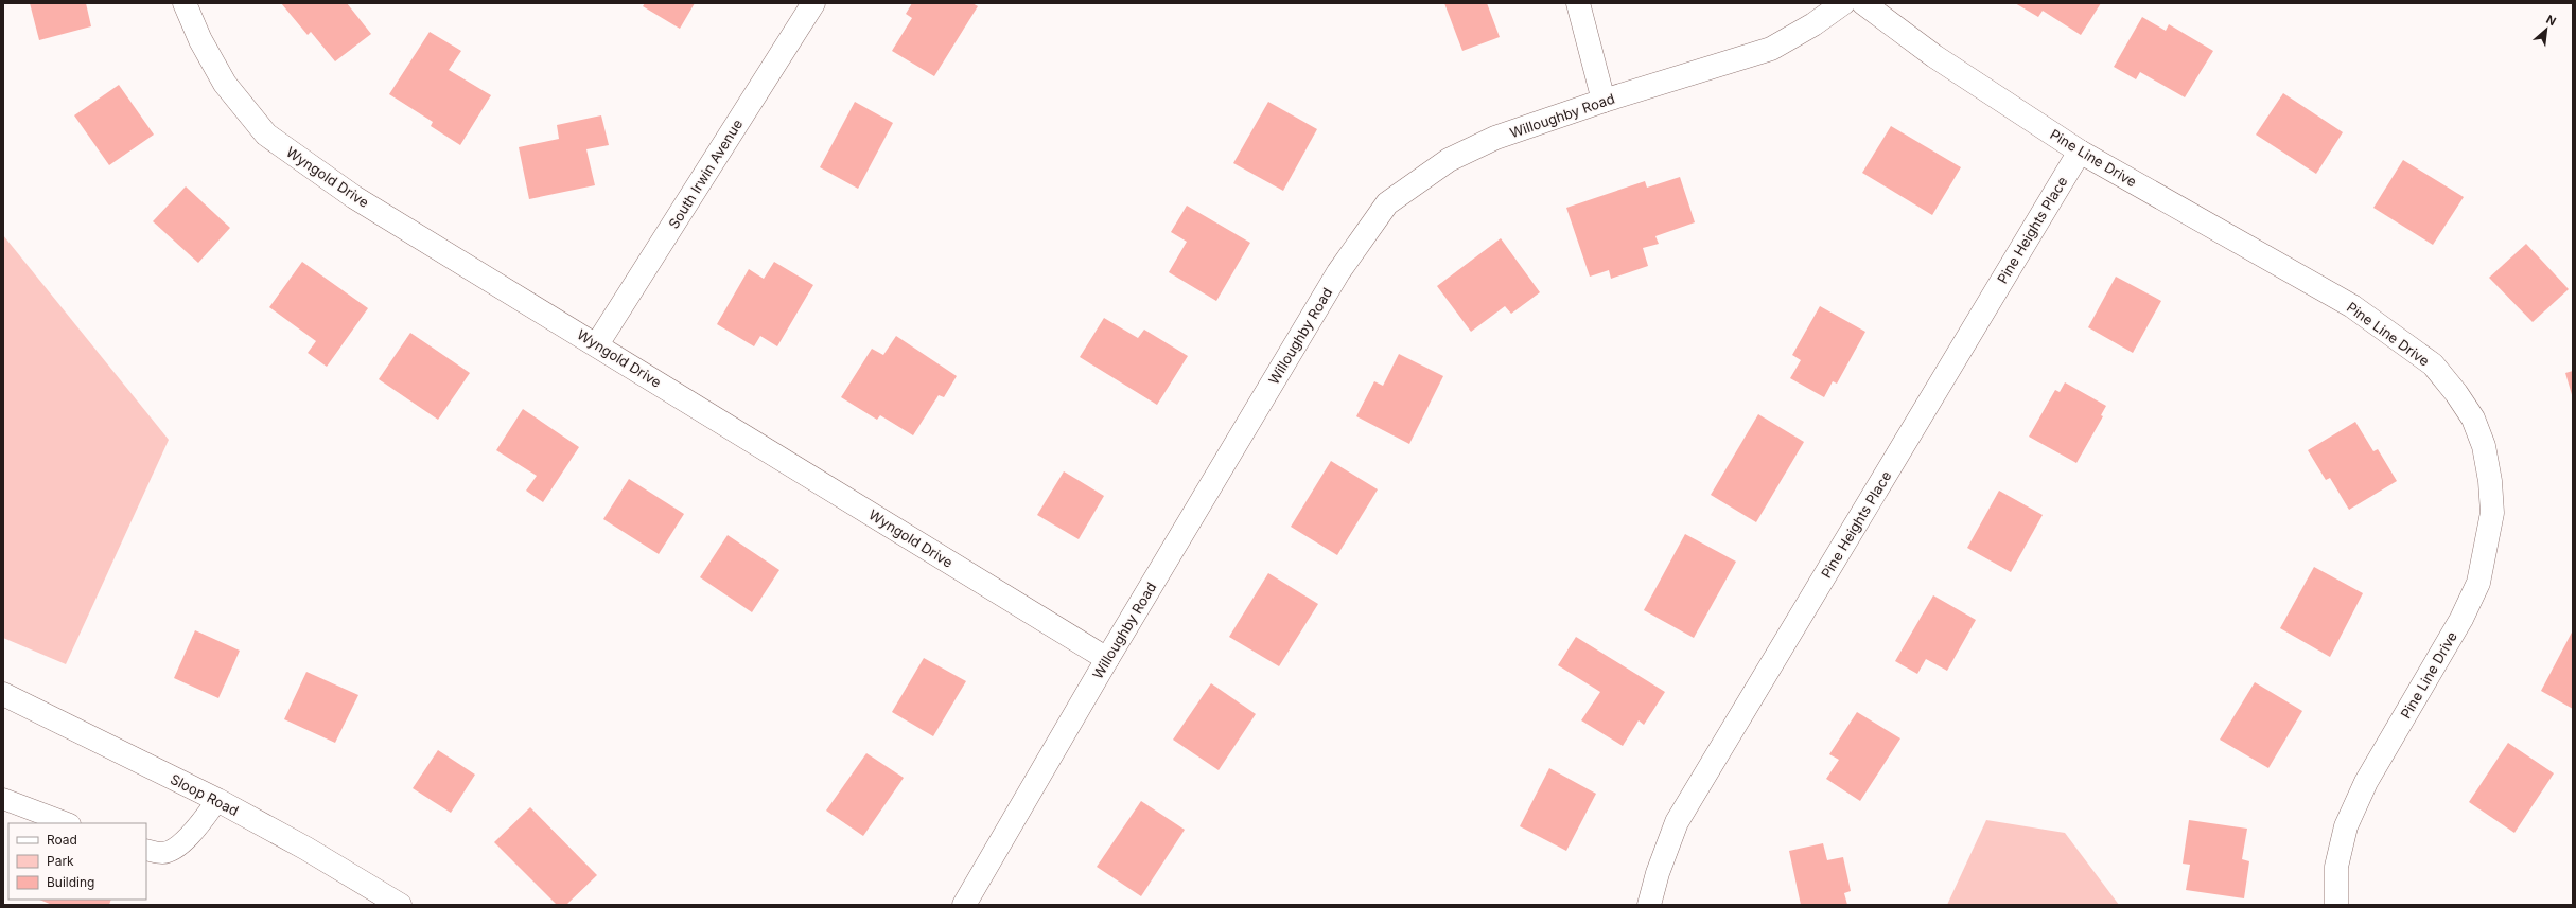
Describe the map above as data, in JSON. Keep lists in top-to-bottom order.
{
  "streets": {
    "street": [
      "Willoughby Road",
      "Pine Line Drive",
      "South Irwin Avenue",
      "Wyngold Drive",
      "Pine Heights Place",
      "Sloop Road"
    ]
  },
  "crossings": [
    ["Willoughby Road", "Wyngold Drive"],
    ["Pine Line Drive", "Pine Heights Place"],
    ["South Irwin Avenue", "Wyngold Drive"]
  ],
  "legend": ["Road", "Park", "Building"],
  "north": "top right"
}
